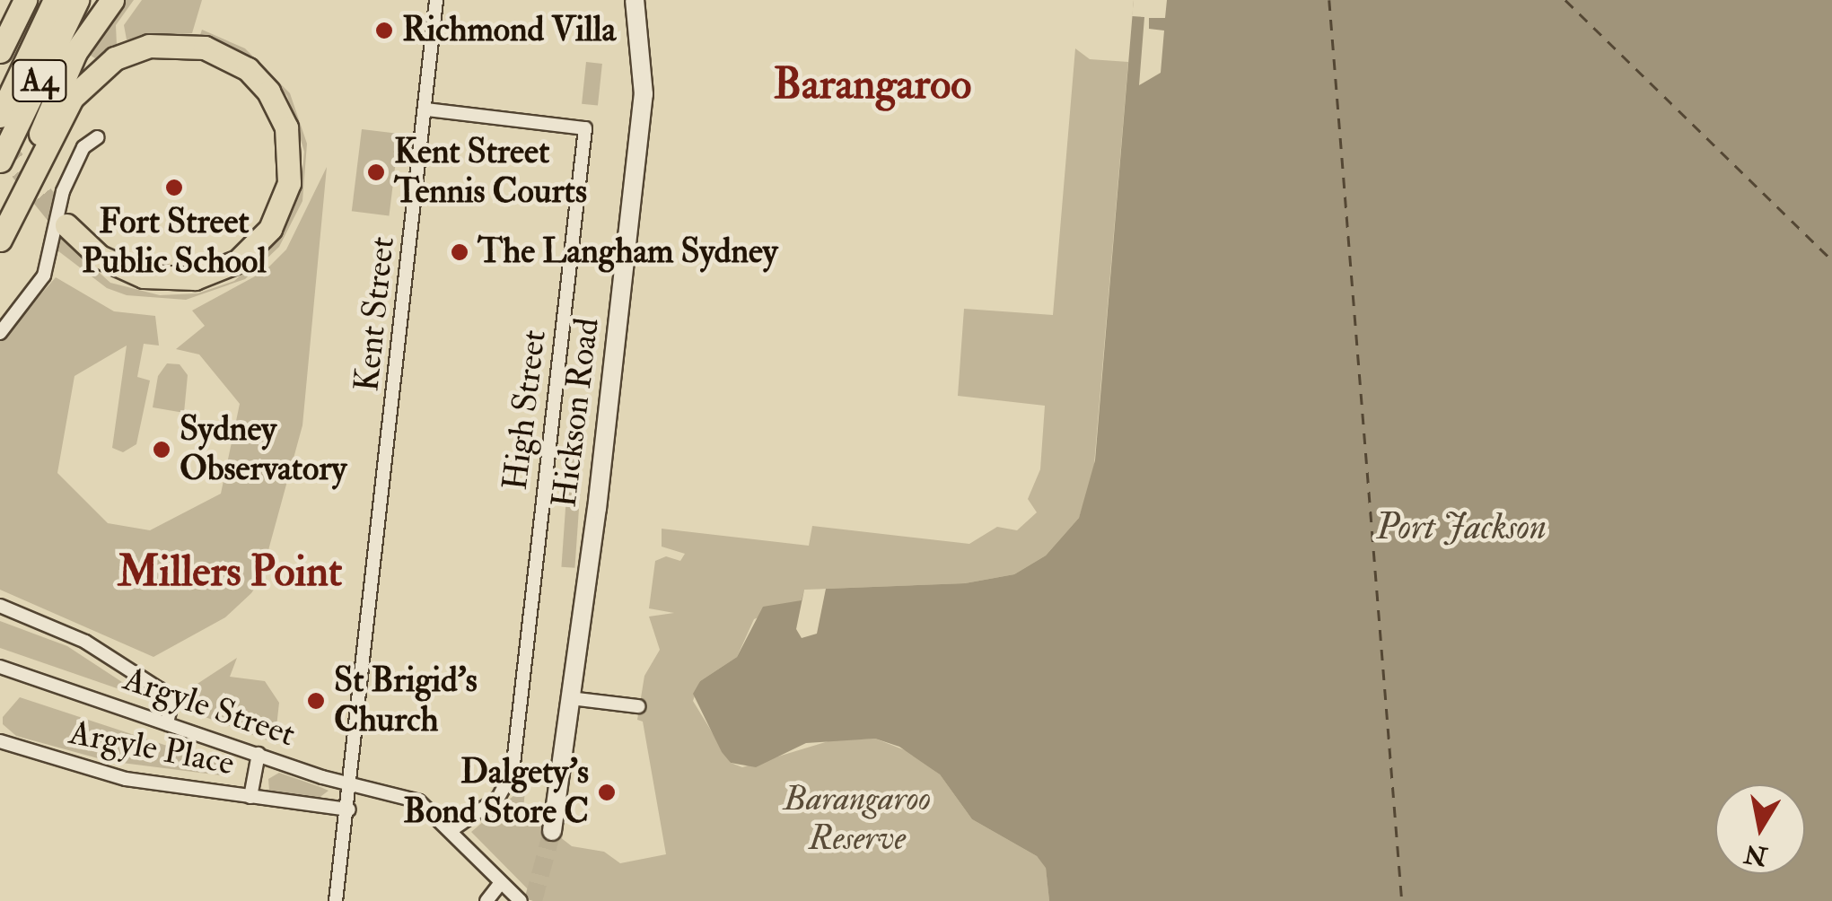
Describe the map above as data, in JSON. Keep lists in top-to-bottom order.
{
  "streets": {
    "highway": ["A4"],
    "street": [
      "Kent Street",
      "High Street",
      "Hickson Road",
      "Argyle Street",
      "Argyle Place"
    ]
  },
  "crossings": [
    ["Kent Street", "High Street"],
    ["Kent Street", "Argyle Street"],
    ["Kent Street", "Argyle Place"],
    ["High Street", "Argyle Street"]
  ],
  "districts": ["Barangaroo", "Millers Point"],
  "water": ["Port Jackson"],
  "parks": ["Barangaroo Reserve"],
  "places": [
    "Richmond Villa",
    "Kent Street Tennis Courts",
    "Fort Street Public School",
    "The Langham Sydney",
    "Sydney Observatory",
    "St Brigid's Church",
    "Dalgety's Bond Store C"
  ],
  "north": "bottom"
}
